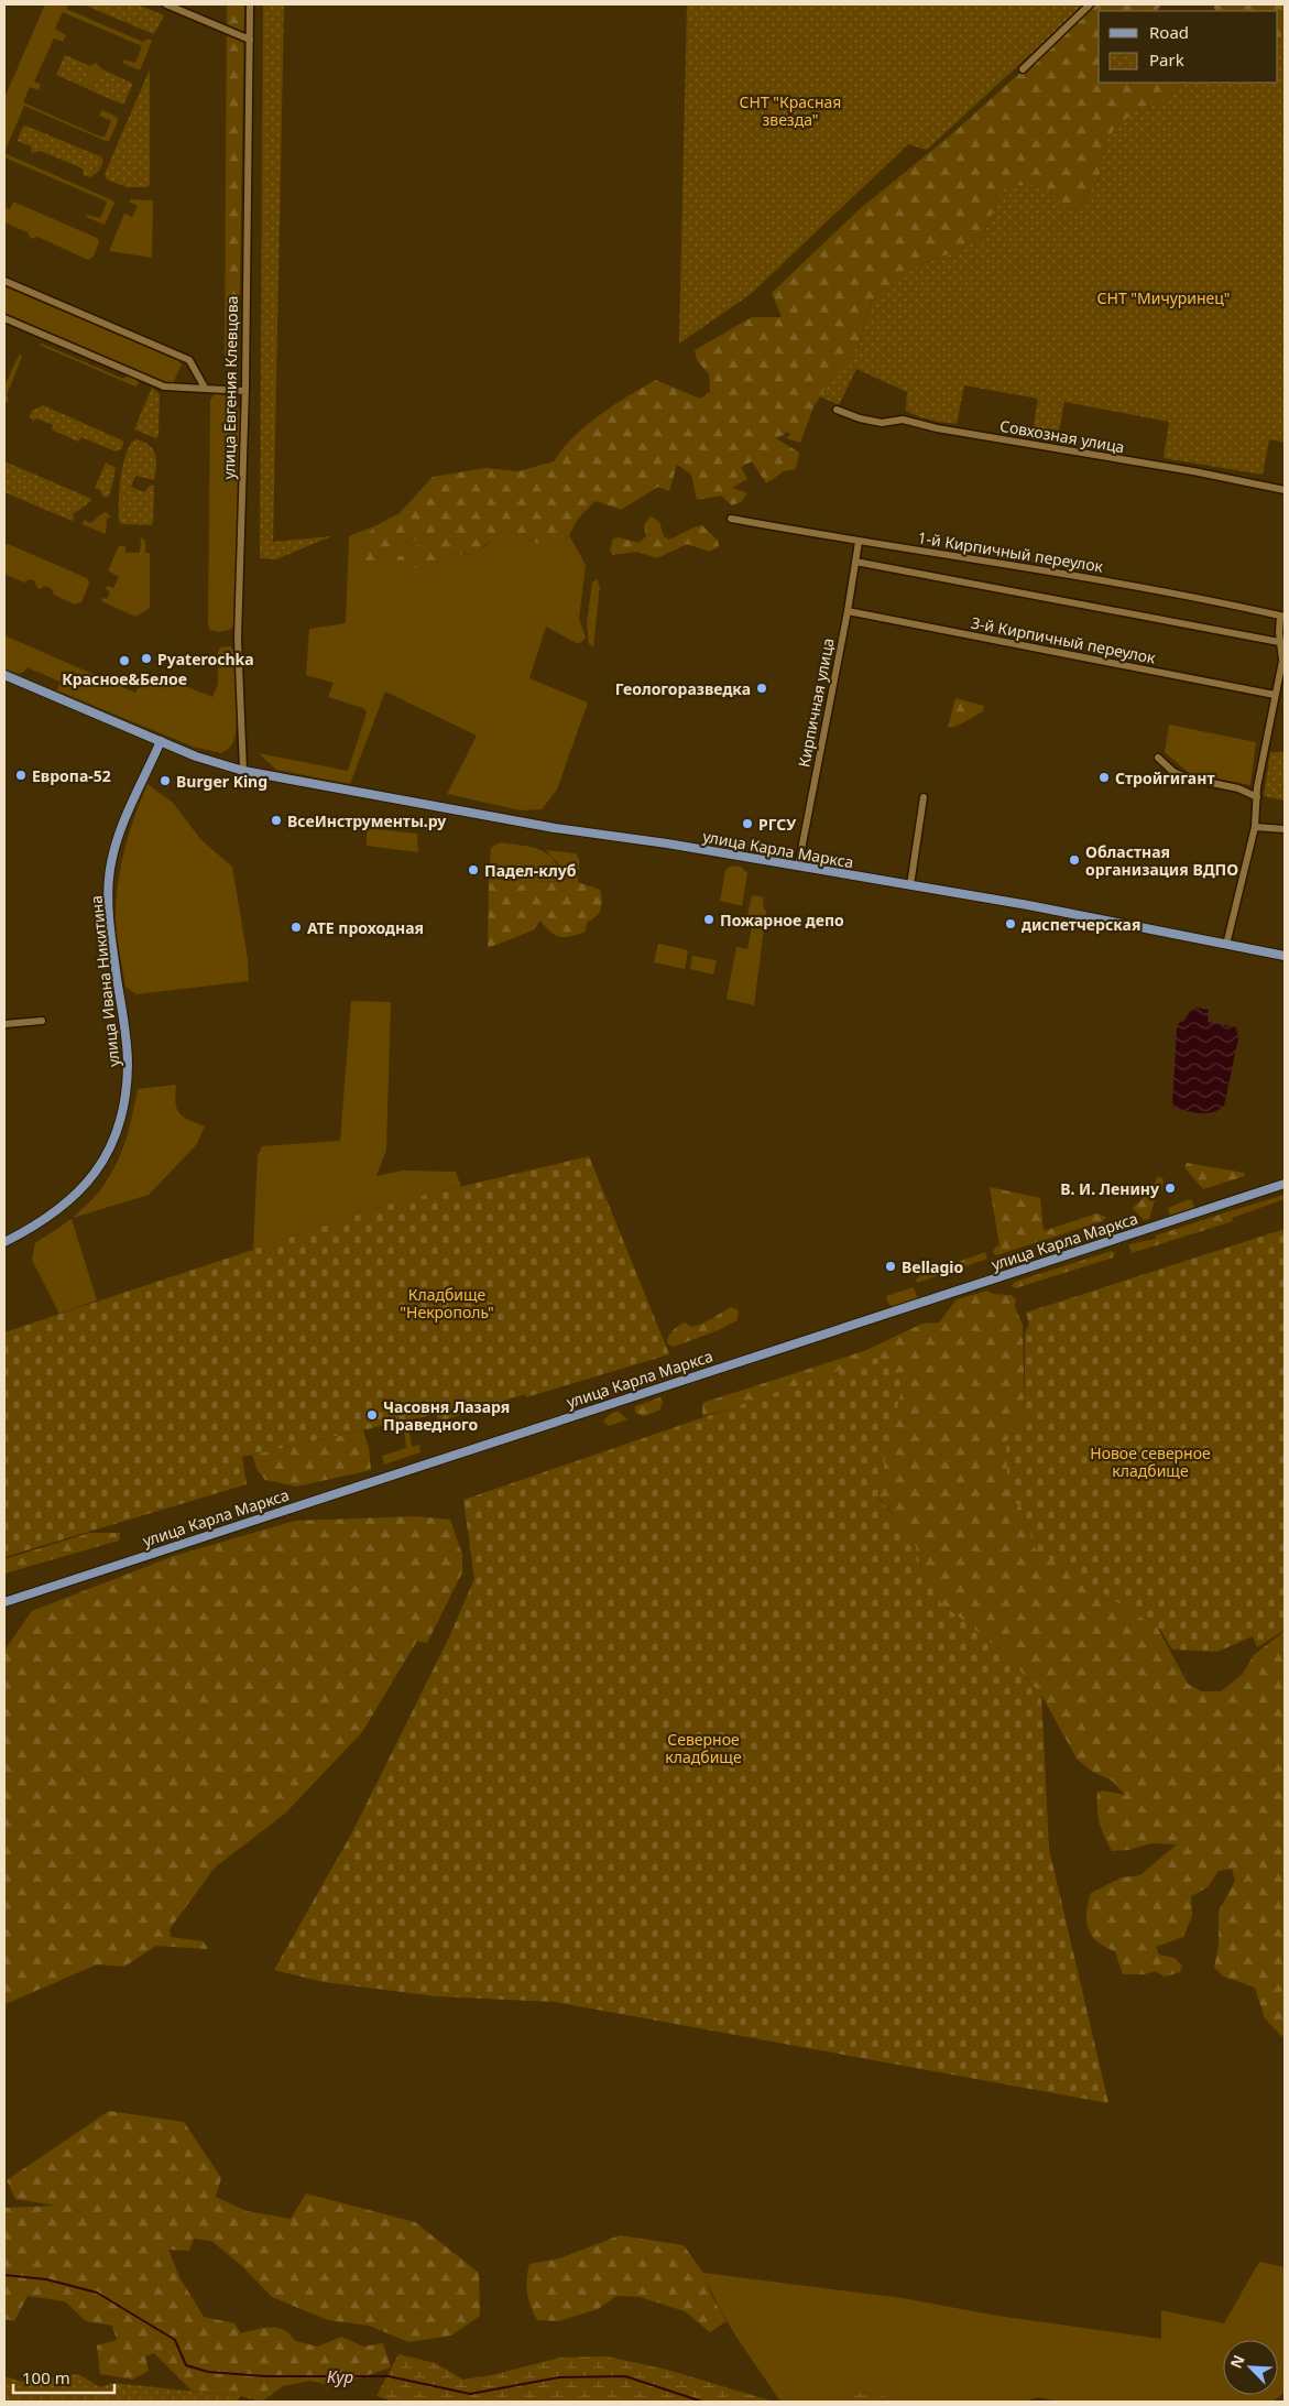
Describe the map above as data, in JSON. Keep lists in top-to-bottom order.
{
  "streets": {
    "main road": ["улица Карла Маркса", "улица Ивана Никитина"],
    "street": [
      "улица Евгения Клевцова",
      "Совхозная улица",
      "1-й Кирпичный переулок",
      "3-й Кирпичный переулок",
      "Кирпичная улица"
    ]
  },
  "crossings": [
    ["улица Евгения Клевцова", "улица Карла Маркса"],
    ["1-й Кирпичный переулок", "Кирпичная улица"],
    ["3-й Кирпичный переулок", "Кирпичная улица"],
    ["Кирпичная улица", "улица Карла Маркса"],
    ["улица Карла Маркса", "улица Ивана Никитина"]
  ],
  "water": ["Кур"],
  "parks": [
    "СНТ \"Красная звезда\"",
    "СНТ \"Мичуринец\"",
    "Кладбище \"Некрополь\"",
    "Новое северное кладбище",
    "Северное кладбище"
  ],
  "places": [
    "Pyaterochka",
    "Красное&Белое",
    "Геологоразведка",
    "Европа-52",
    "Стройгигант",
    "Burger King",
    "ВсеИнструменты.ру",
    "РГСУ",
    "Областная организация ВДПО",
    "Падел-клуб",
    "Пожарное депо",
    "диспетчерская",
    "АТЕ проходная",
    "В. И. Ленину",
    "Bellagio",
    "Часовня Лазаря Праведного"
  ],
  "legend": ["Road", "Park"],
  "scale_bar": "100 m",
  "north": "top left"
}
